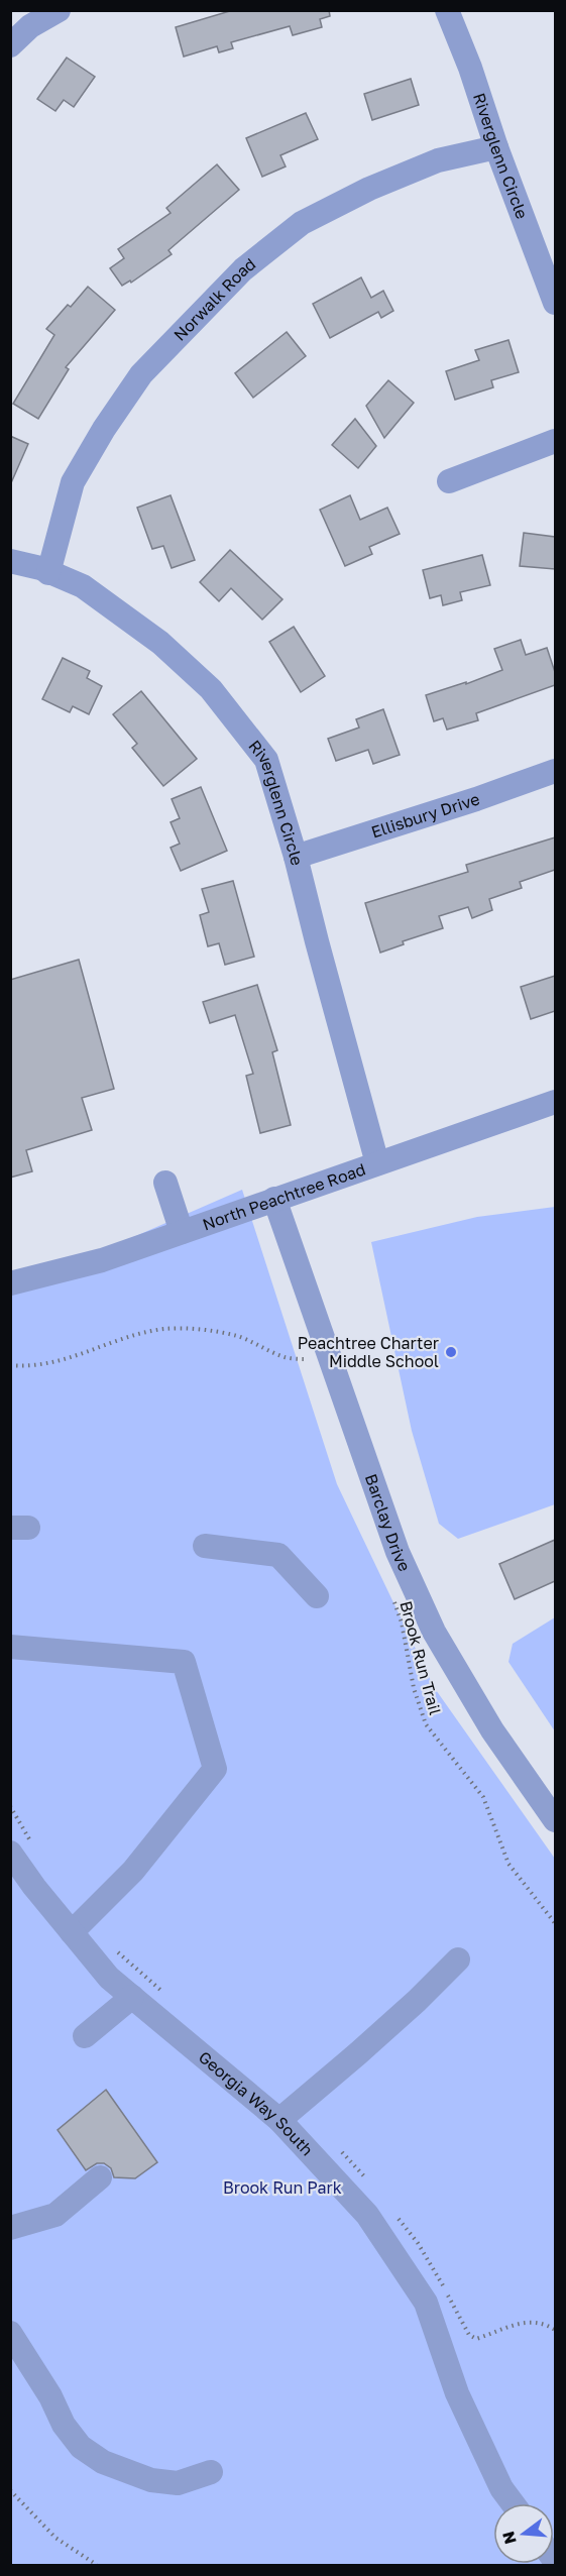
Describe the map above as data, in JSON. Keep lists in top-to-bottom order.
{
  "streets": {
    "street": [
      "Riverglenn Circle",
      "Norwalk Road",
      "Ellisbury Drive",
      "North Peachtree Road",
      "Barclay Drive",
      "Georgia Way South"
    ],
    "path": ["Brook Run Trail"]
  },
  "crossings": [
    ["Riverglenn Circle", "Norwalk Road"],
    ["Riverglenn Circle", "Ellisbury Drive"],
    ["Riverglenn Circle", "North Peachtree Road"],
    ["North Peachtree Road", "Barclay Drive"]
  ],
  "parks": ["Brook Run Park"],
  "places": ["Peachtree Charter Middle School"],
  "north": "left"
}
